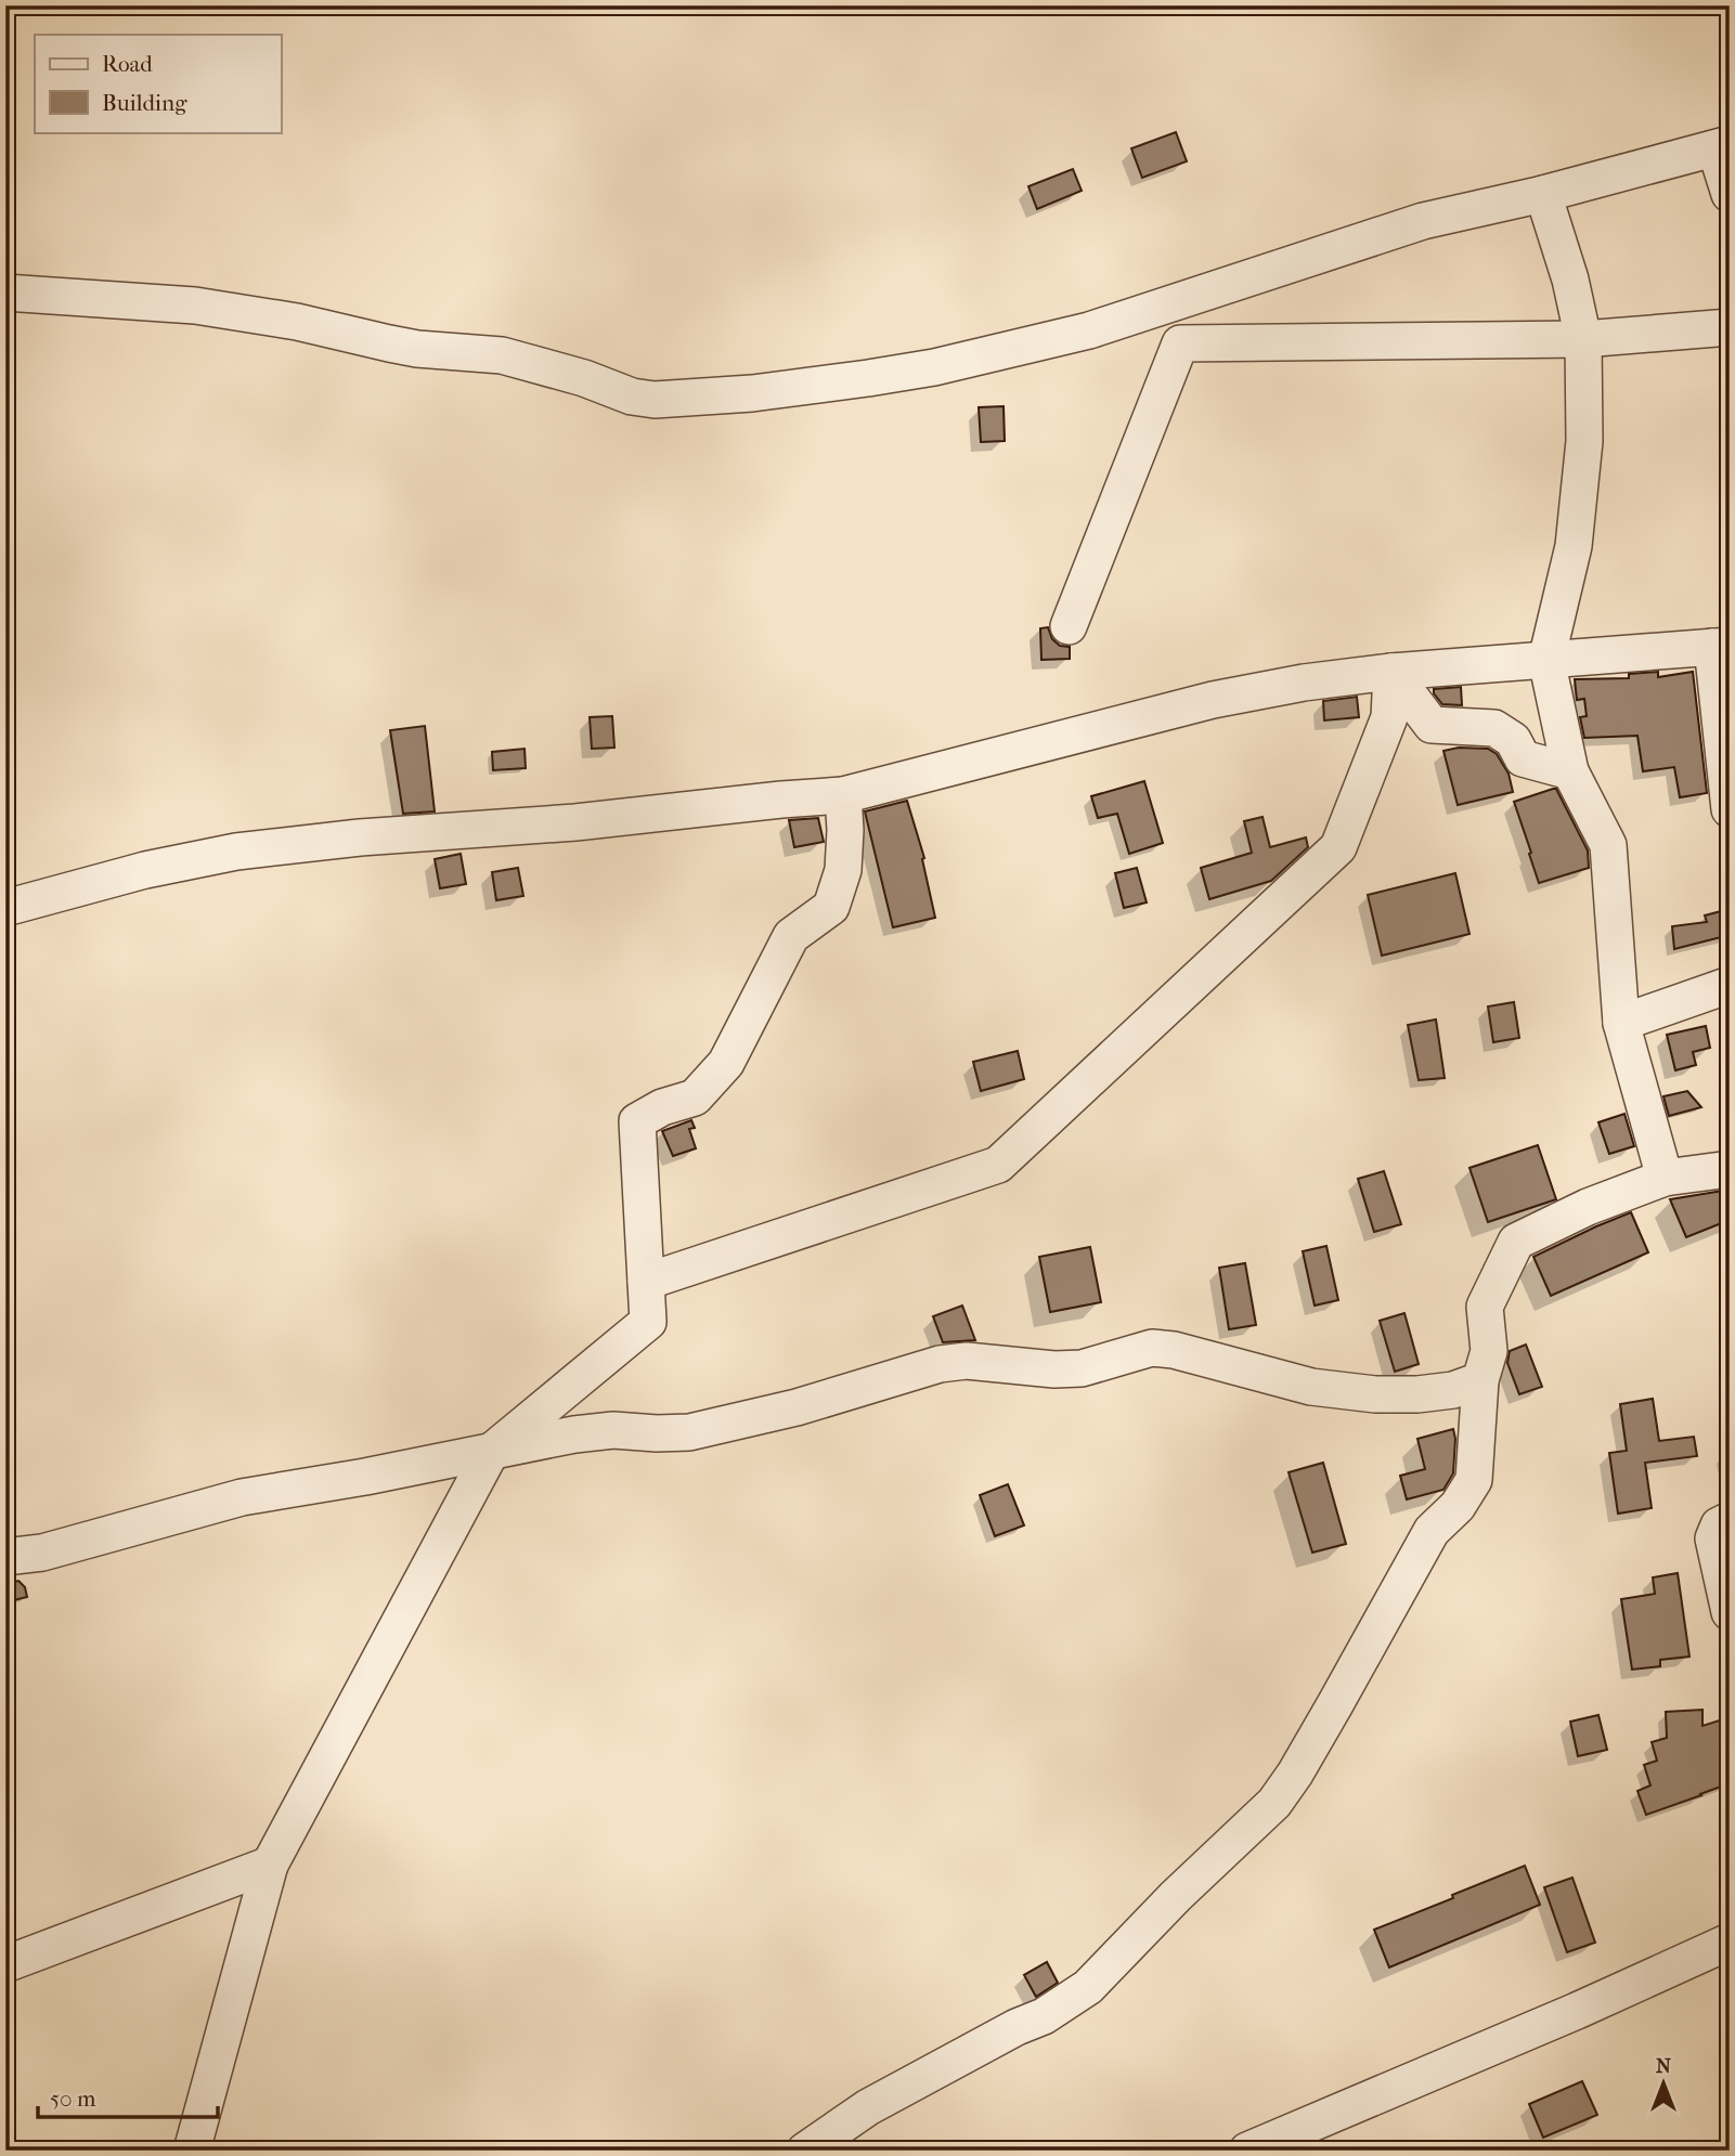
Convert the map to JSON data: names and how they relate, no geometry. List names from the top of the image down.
{
  "legend": ["Road", "Building"],
  "scale_bar": "50 m",
  "north": "top"
}
